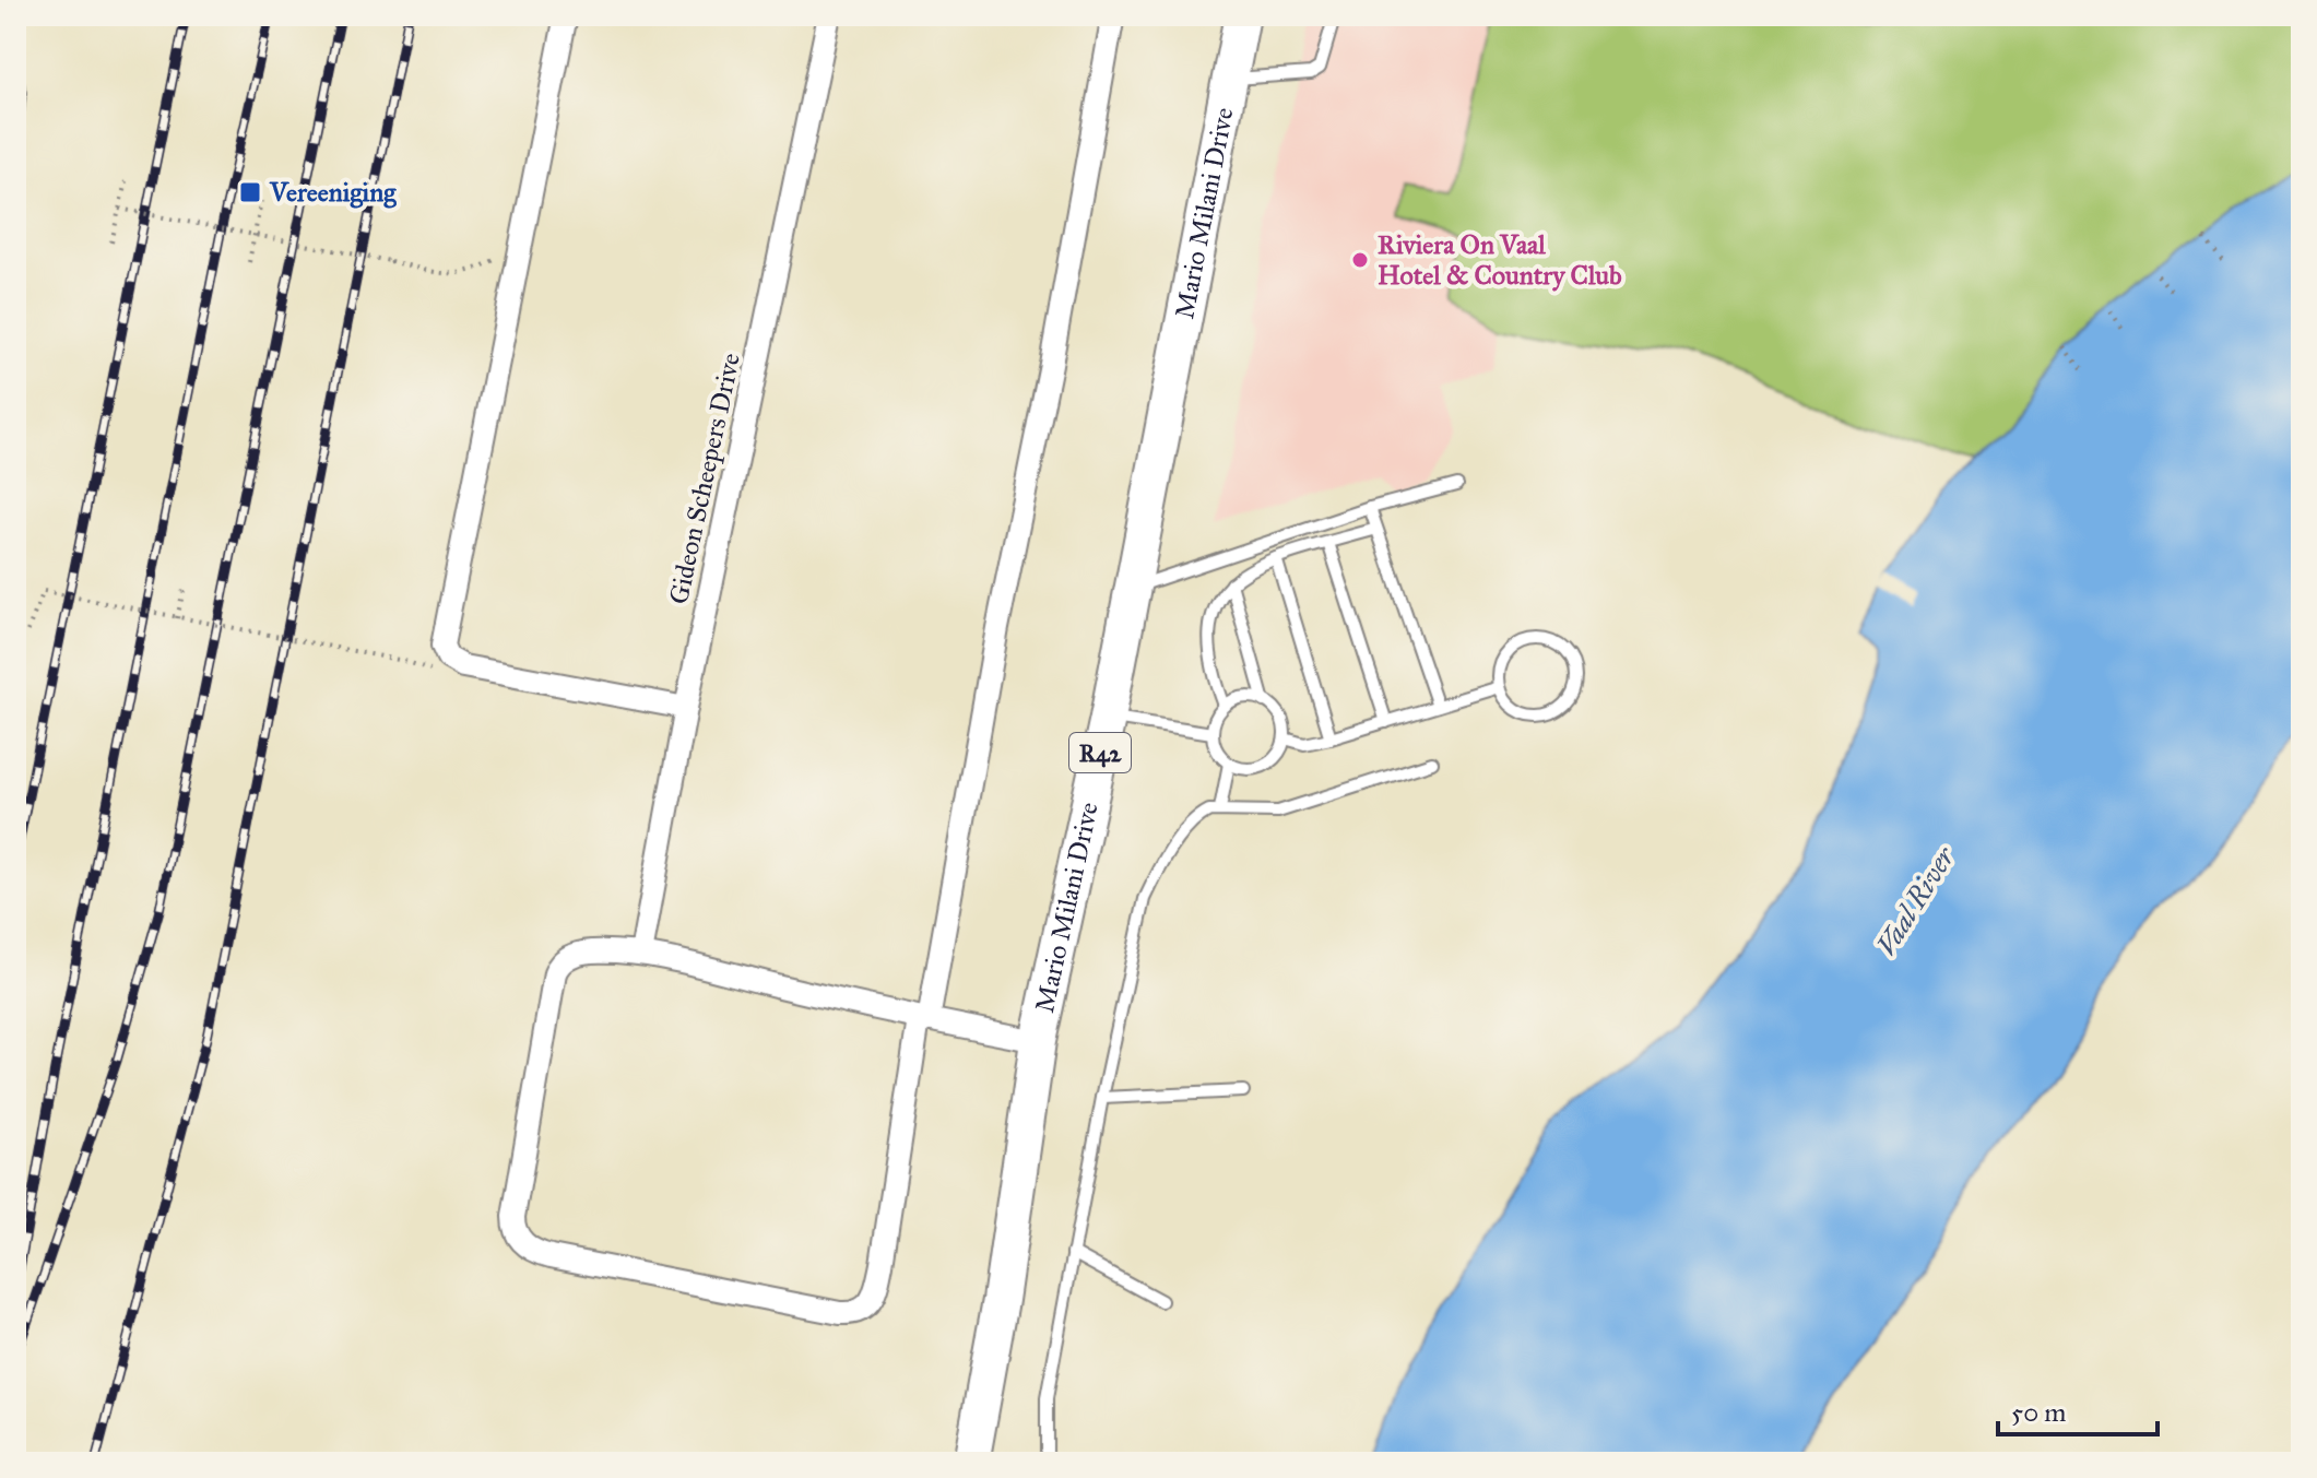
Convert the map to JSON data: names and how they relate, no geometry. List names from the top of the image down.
{
  "streets": {
    "main road": ["Mario Milani Drive", "R42"],
    "street": ["Gideon Scheepers Drive"]
  },
  "water": ["Vaal River"],
  "places": {
    "transit": ["Vereeniging"],
    "other": ["Riviera On Vaal Hotel & Country Club"]
  },
  "scale_bar": "50 m"
}
